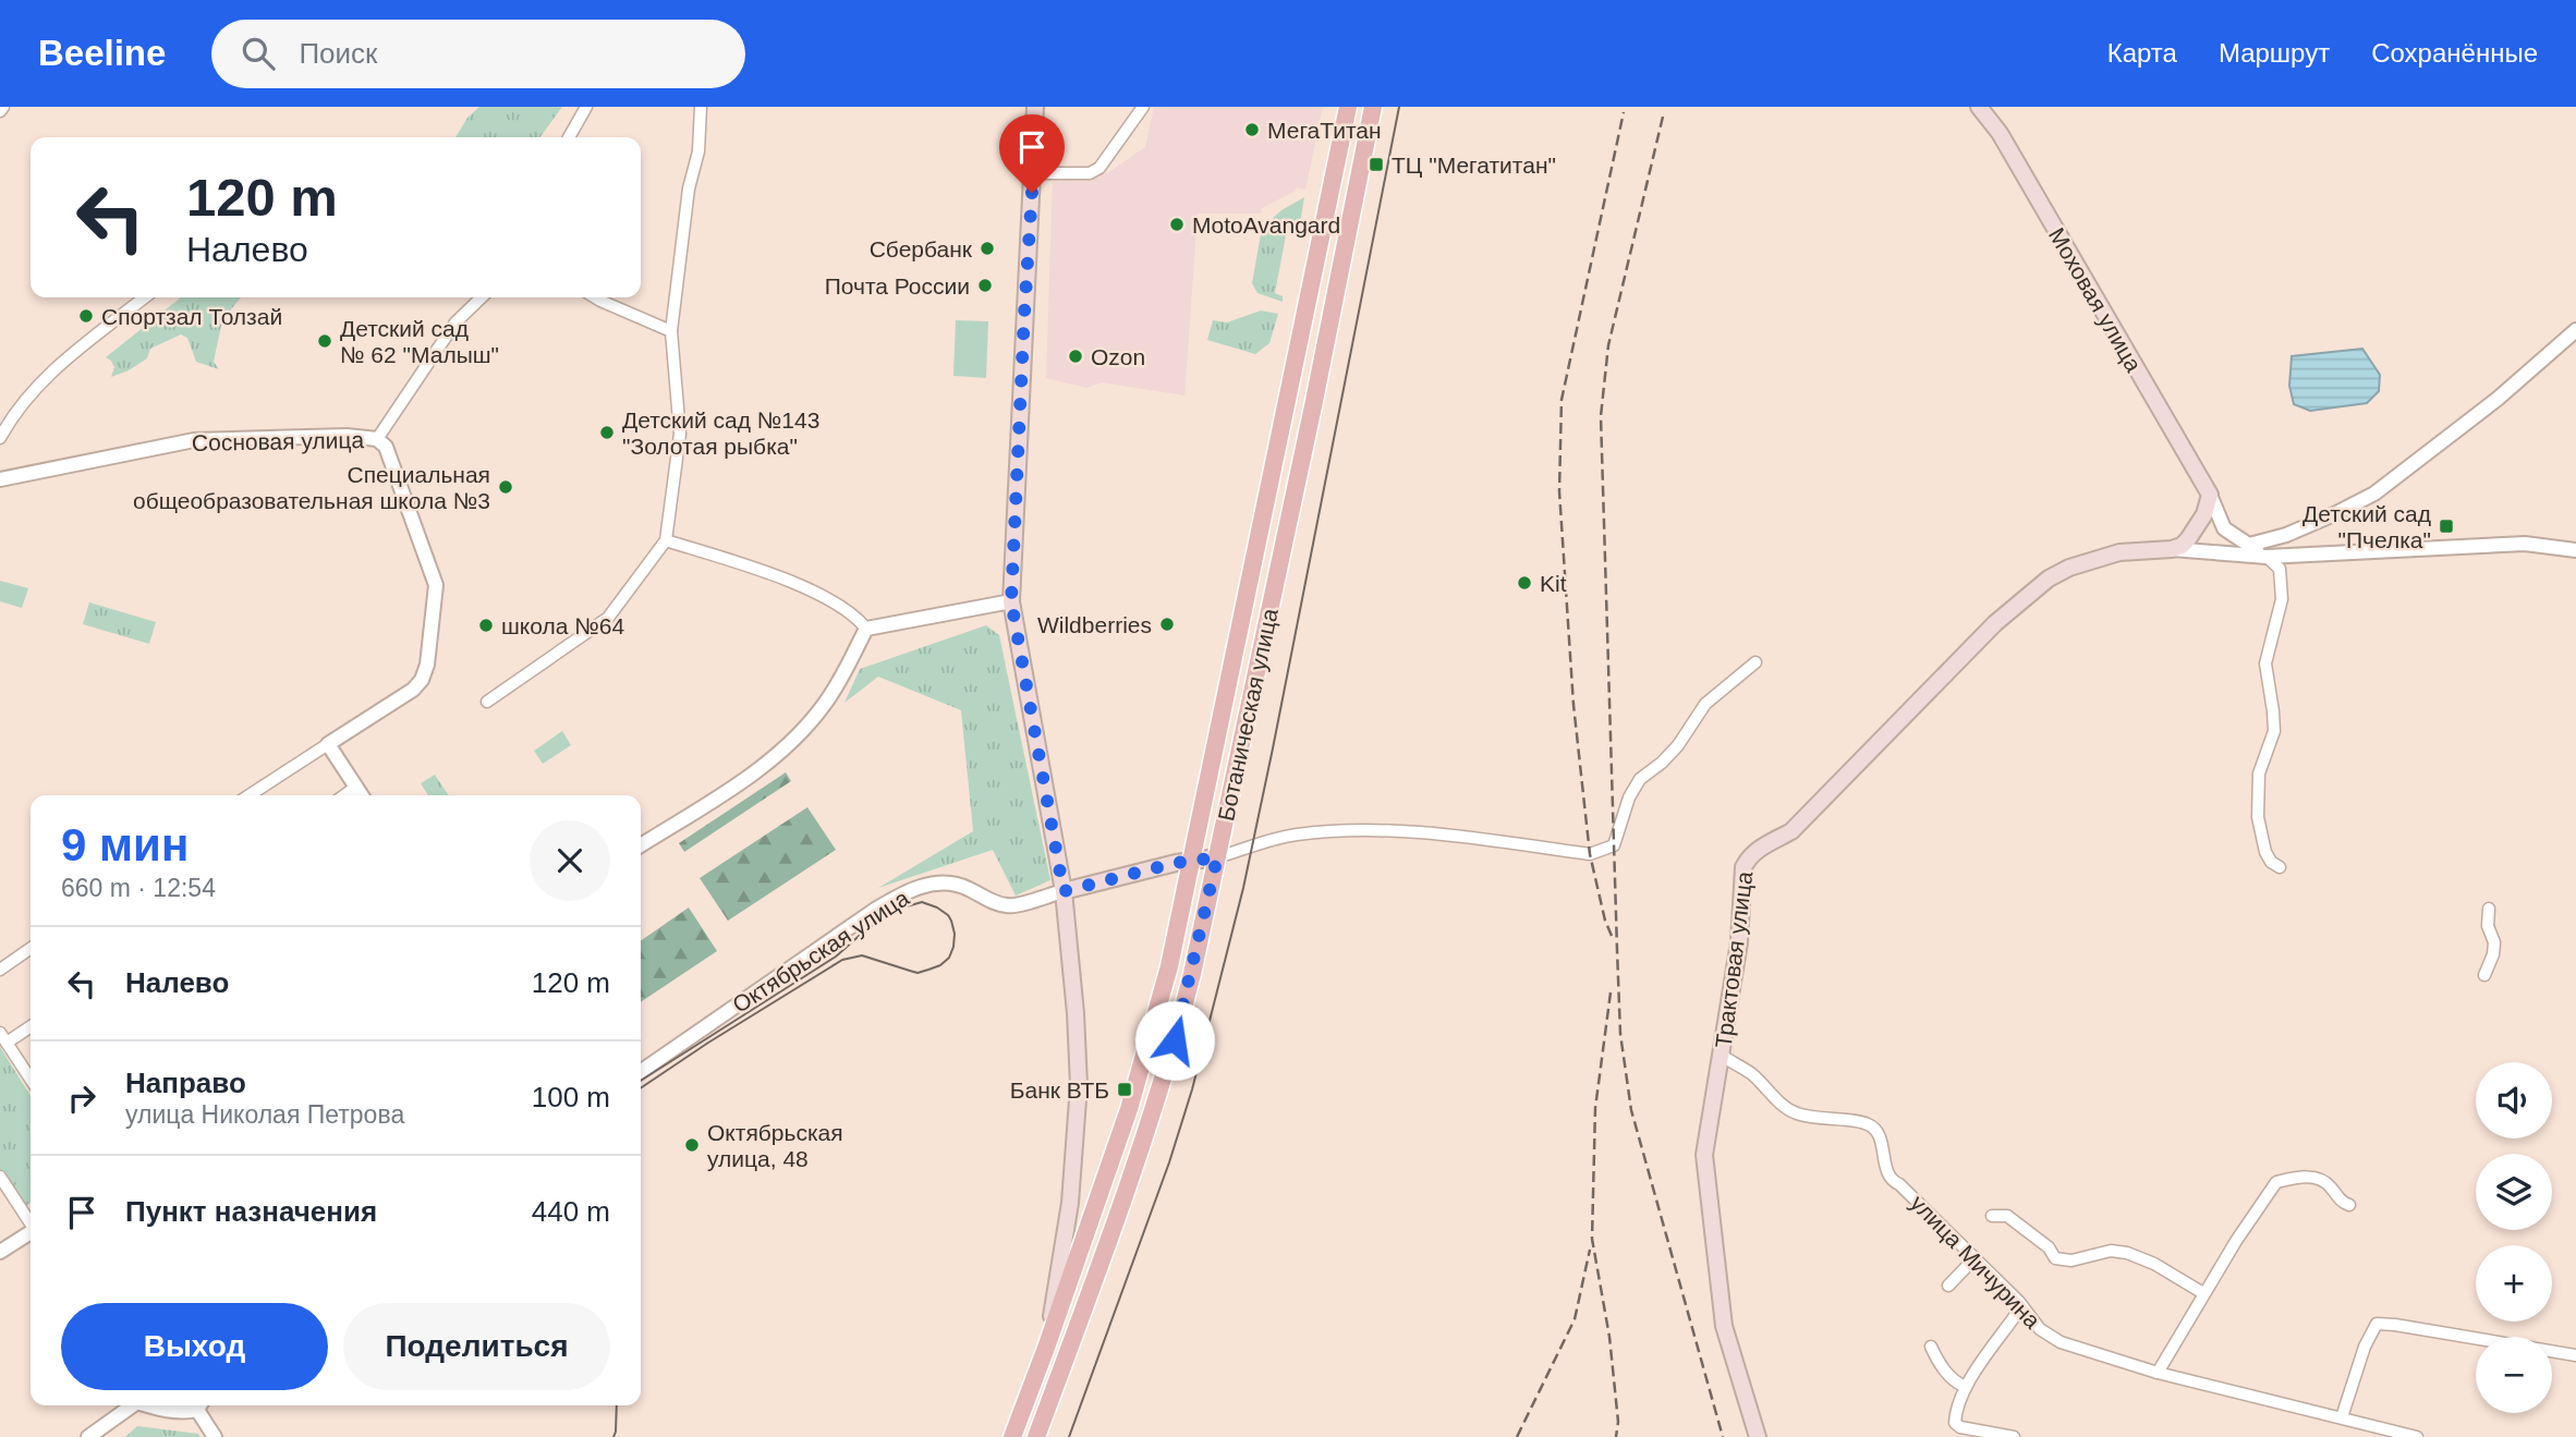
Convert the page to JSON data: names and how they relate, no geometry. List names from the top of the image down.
{
  "streets": {
    "main road": ["Моховая улица", "Ботаническая улица", "Трактовая улица"],
    "street": ["Сосновая улица", "Октябрьская улица", "улица Мичурина"]
  },
  "crossings": [
    ["Трактовая улица", "улица Мичурина"]
  ],
  "places": {
    "other": [
      "МегаТитан",
      "MotoAvangard",
      "Сбербанк",
      "Почта России",
      "Спортзал Толзай",
      "Детский сад № 62 \"Малыш\"",
      "Ozon",
      "Детский сад №143 \"Золотая рыбка\"",
      "Специальная общеобразовательная школа №3",
      "Kit",
      "Wildberries",
      "школа №64",
      "Октябрьская улица, 48"
    ],
    "transit": ["ТЦ \"Мегатитан\"", "Детский сад \"Пчелка\"", "Банк ВТБ"]
  },
  "page": {
    "header": "Beeline",
    "search": "Поиск",
    "nav": ["Карта", "Маршрут", "Сохранённые"],
    "turn": ["120 m", "Налево"],
    "heading": ["9 мин", "660 m · 12:54"],
    "list": [
      {
        "name": "Налево",
        "value": "120 m"
      },
      {
        "name": "Направо",
        "note": "улица Николая Петрова",
        "value": "100 m"
      },
      {
        "name": "Пункт назначения",
        "value": "440 m"
      }
    ],
    "map_buttons": ["+", "−"],
    "buttons": ["Выход", "Поделиться"]
  }
}
